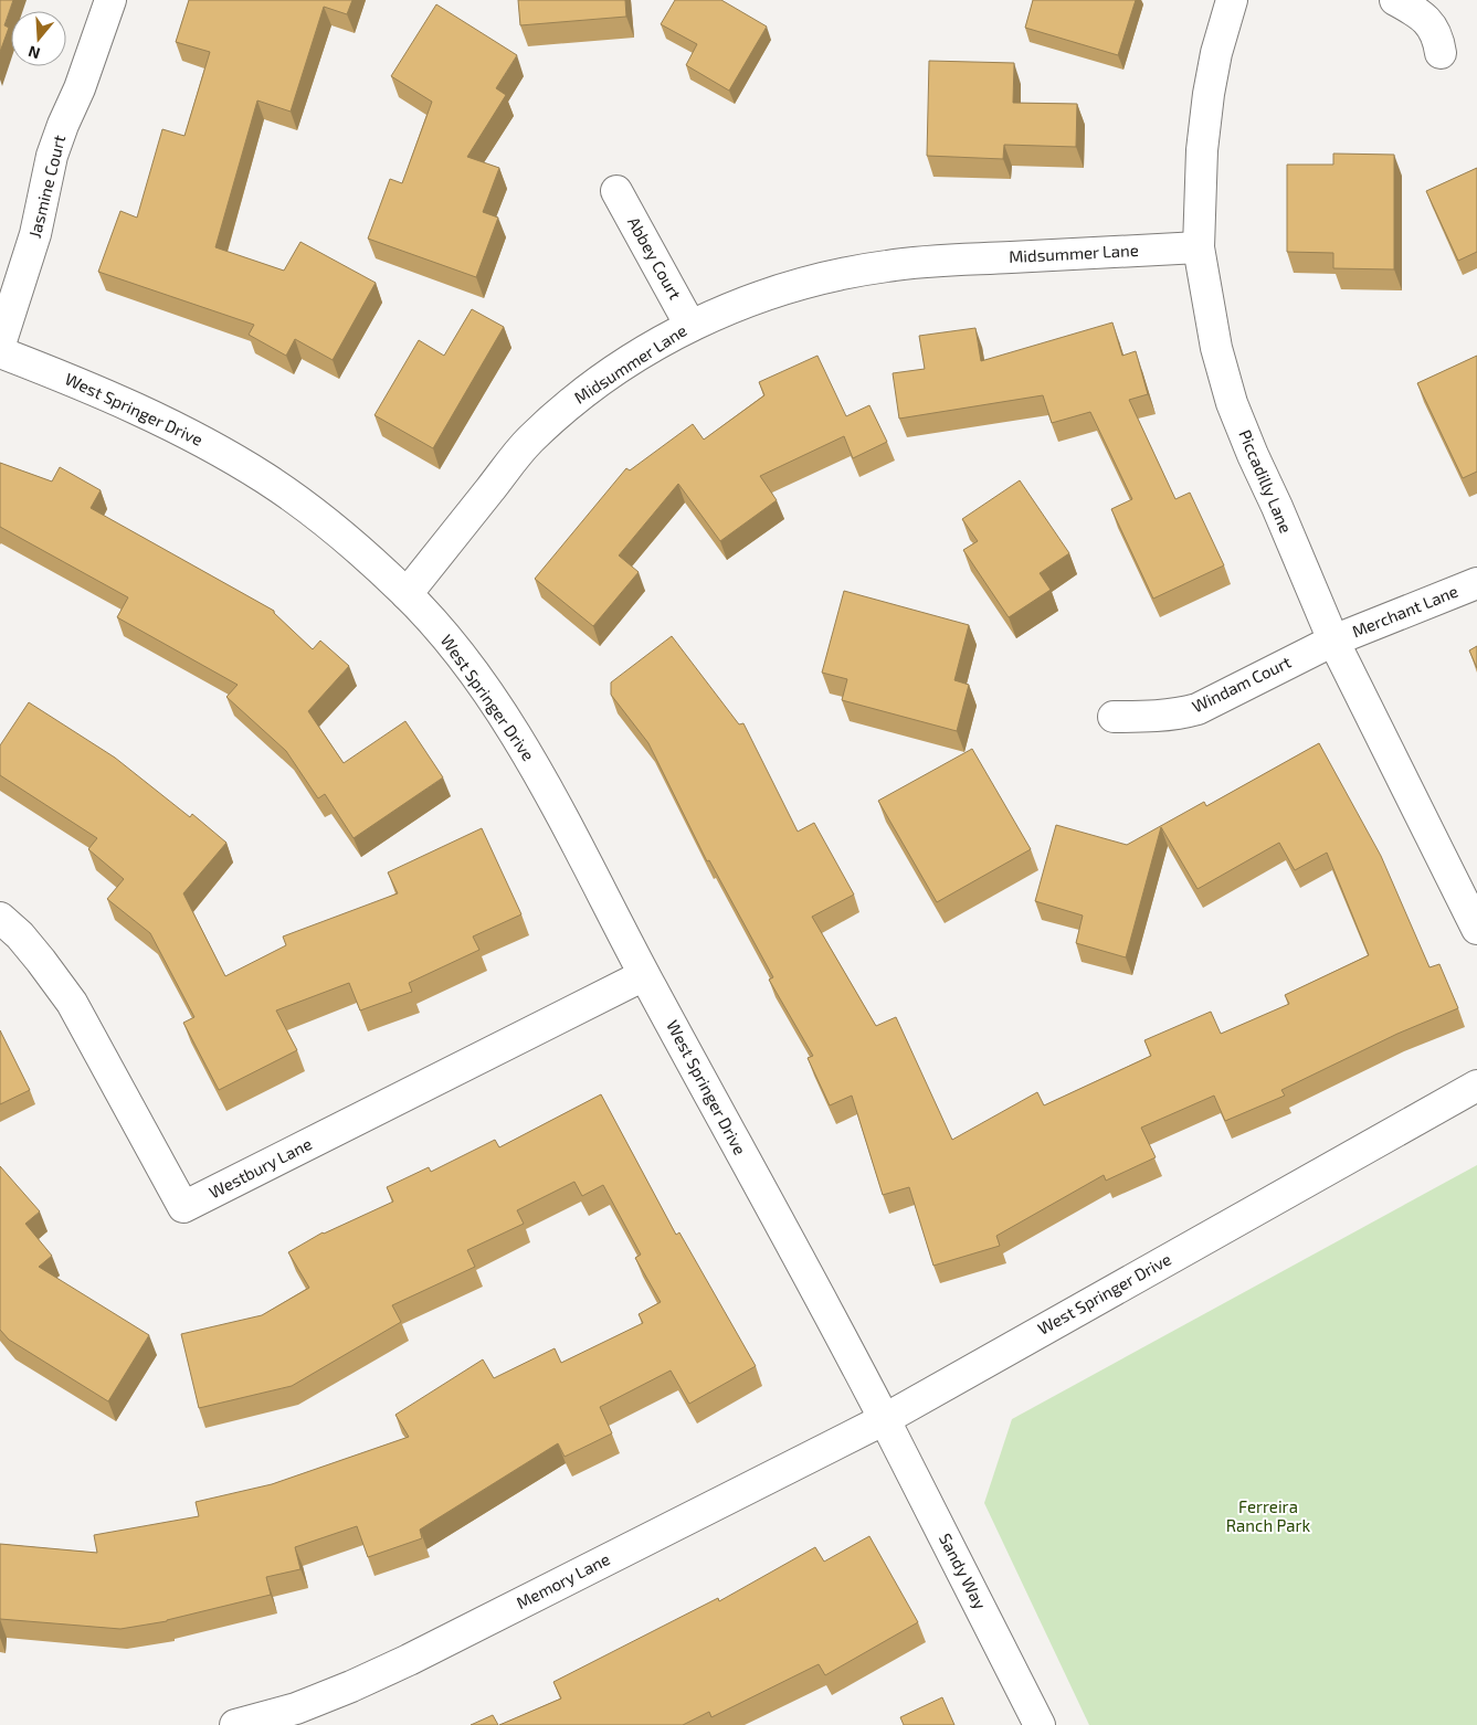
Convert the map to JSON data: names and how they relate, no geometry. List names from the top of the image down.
{
  "streets": {
    "street": [
      "Jasmine Court",
      "Midsummer Lane",
      "Abbey Court",
      "West Springer Drive",
      "Piccadilly Lane",
      "Merchant Lane",
      "Windam Court",
      "Westbury Lane",
      "Sandy Way",
      "Memory Lane"
    ]
  },
  "crossings": [
    ["Midsummer Lane", "Abbey Court"],
    ["Midsummer Lane", "West Springer Drive"],
    ["Midsummer Lane", "Piccadilly Lane"],
    ["West Springer Drive", "Westbury Lane"],
    ["West Springer Drive", "Sandy Way"],
    ["West Springer Drive", "Memory Lane"],
    ["Piccadilly Lane", "Merchant Lane"],
    ["Piccadilly Lane", "Windam Court"],
    ["Merchant Lane", "Windam Court"],
    ["Sandy Way", "Memory Lane"]
  ],
  "parks": ["Ferreira Ranch Park"],
  "north": "bottom"
}
